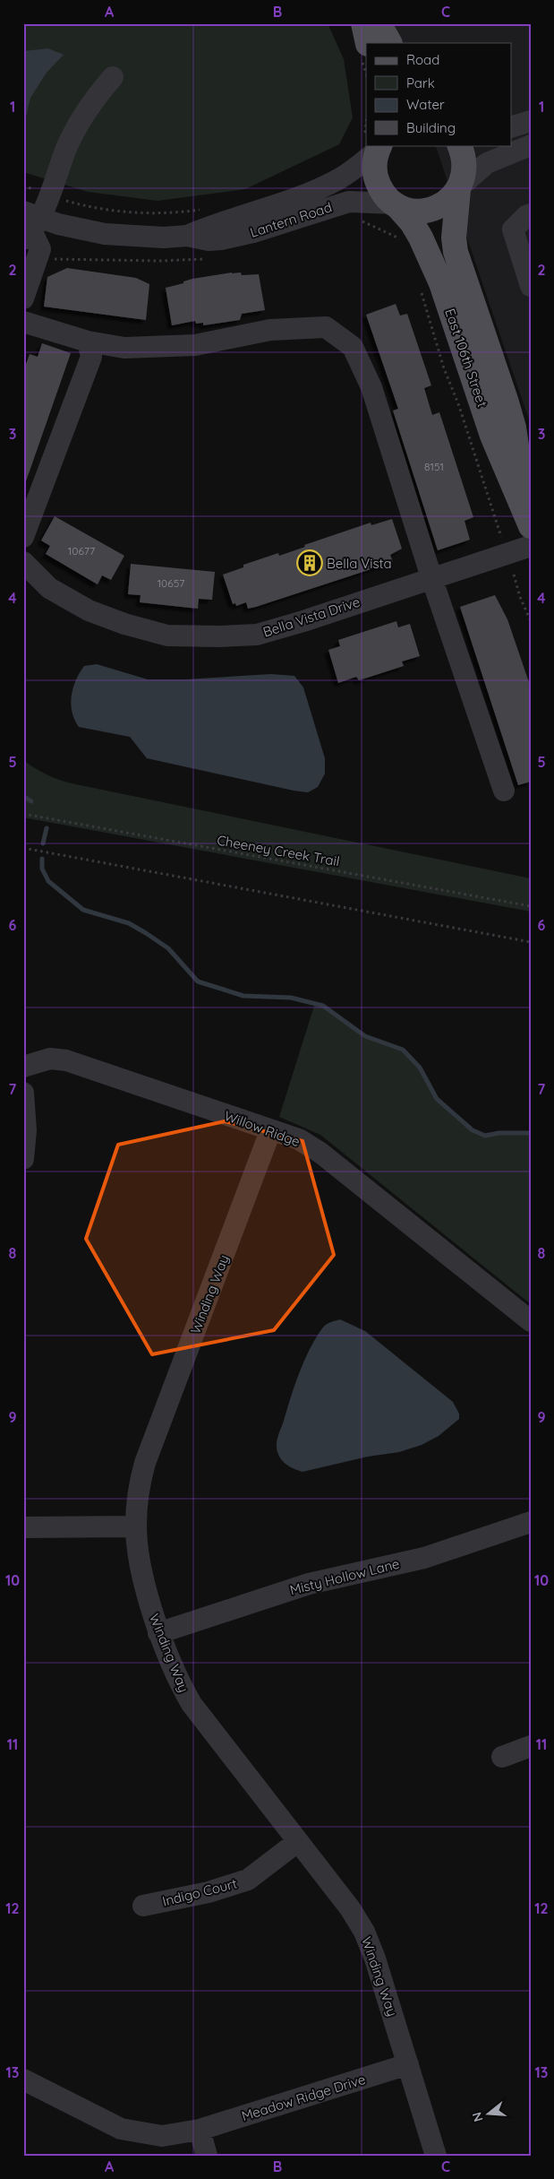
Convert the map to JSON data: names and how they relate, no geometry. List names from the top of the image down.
{
  "streets": {
    "main road": ["East 106th Street"],
    "street": [
      "Lantern Road",
      "Bella Vista Drive",
      "Willow Ridge",
      "Winding Way",
      "Misty Hollow Lane",
      "Indigo Court",
      "Meadow Ridge Drive"
    ],
    "path": ["Cheeney Creek Trail"]
  },
  "crossings": [
    ["Lantern Road", "East 106th Street"],
    ["Willow Ridge", "Winding Way"],
    ["Winding Way", "Misty Hollow Lane"],
    ["Winding Way", "Indigo Court"],
    ["Winding Way", "Meadow Ridge Drive"]
  ],
  "places": {
    "building": ["Bella Vista"]
  },
  "house_numbers": ["8151", "10677", "10657"],
  "legend": [
    "Road",
    "Park",
    "Water",
    "Building"
  ],
  "north": "left",
  "grid": {
    "columns": ["A", "B", "C"],
    "rows": [
      "1",
      "2",
      "3",
      "4",
      "5",
      "6",
      "7",
      "8",
      "9",
      "10",
      "11",
      "12",
      "13"
    ]
  }
}
